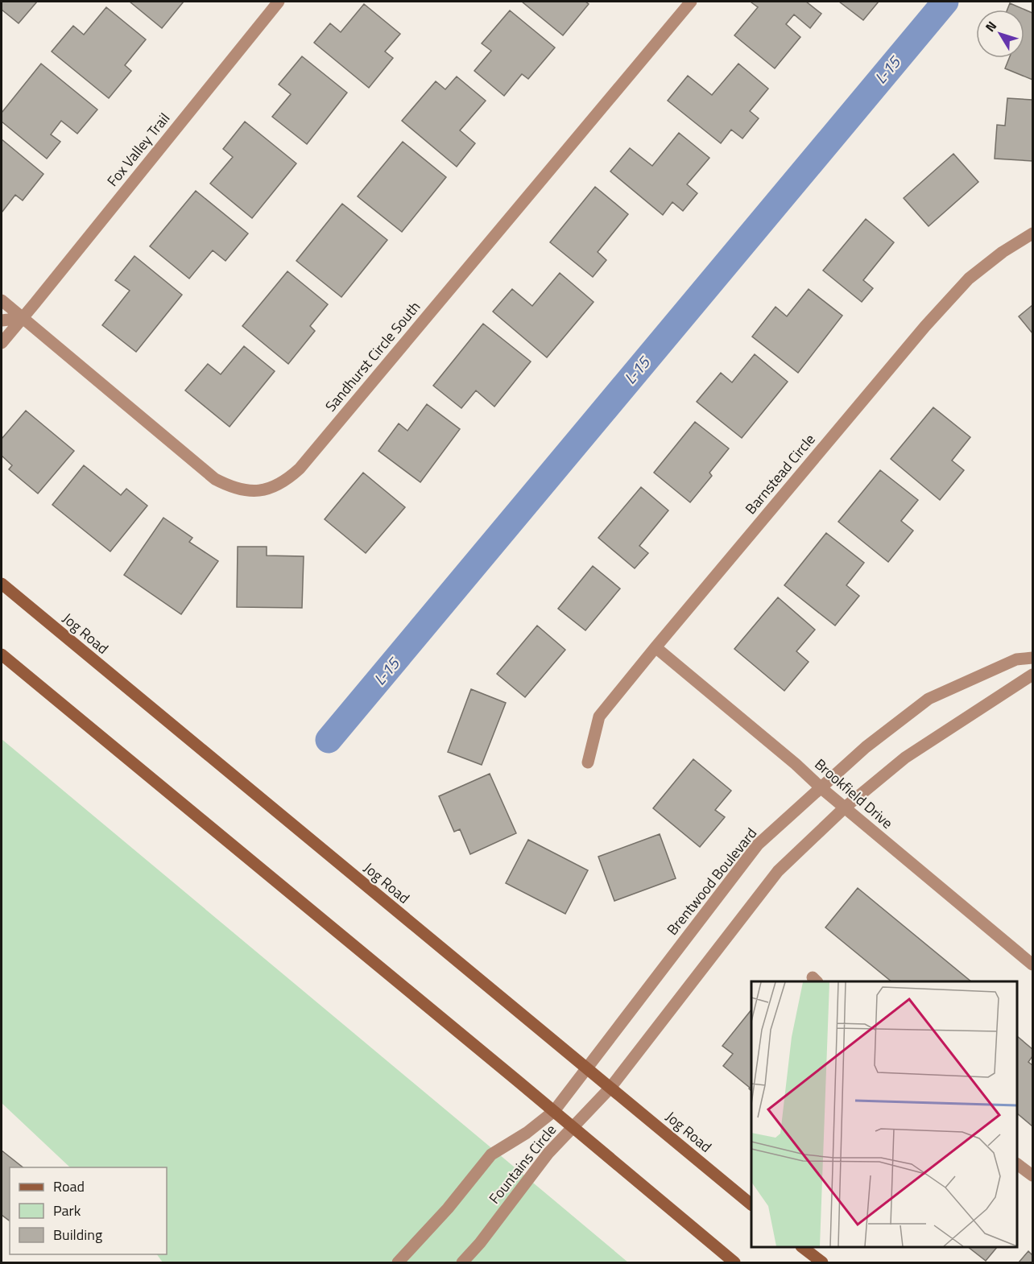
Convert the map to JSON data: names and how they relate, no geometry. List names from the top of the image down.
{
  "streets": {
    "main road": ["Jog Road"],
    "street": [
      "Fox Valley Trail",
      "Sandhurst Circle South",
      "Barnstead Circle",
      "Brookfield Drive",
      "Brentwood Boulevard",
      "Fountains Circle"
    ]
  },
  "crossings": [
    ["Fox Valley Trail", "Sandhurst Circle South"],
    ["Barnstead Circle", "Brookfield Drive"],
    ["Jog Road", "Brentwood Boulevard"],
    ["Jog Road", "Fountains Circle"],
    ["Brookfield Drive", "Brentwood Boulevard"],
    ["Brentwood Boulevard", "Fountains Circle"]
  ],
  "water": ["L-15"],
  "legend": ["Road", "Park", "Building"],
  "north": "top left"
}
